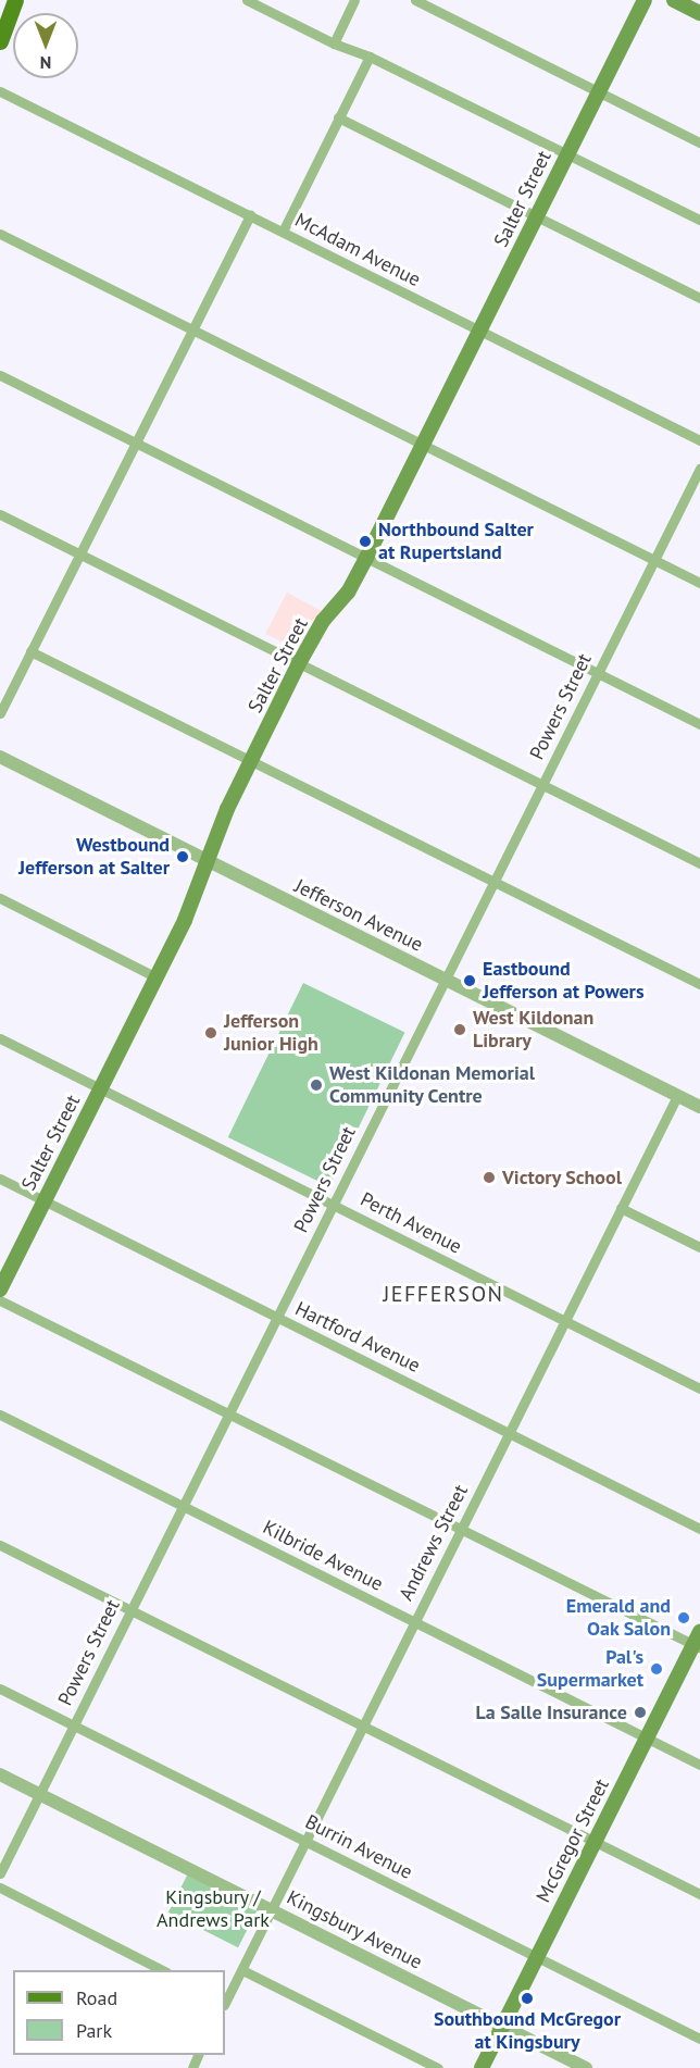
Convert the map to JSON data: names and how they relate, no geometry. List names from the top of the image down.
{
  "streets": {
    "main road": ["Salter Street", "McGregor Street"],
    "street": [
      "McAdam Avenue",
      "Powers Street",
      "Jefferson Avenue",
      "Perth Avenue",
      "Hartford Avenue",
      "Andrews Street",
      "Kilbride Avenue",
      "Burrin Avenue",
      "Kingsbury Avenue"
    ]
  },
  "crossings": [
    ["Salter Street", "McAdam Avenue"],
    ["Salter Street", "Jefferson Avenue"],
    ["Salter Street", "Perth Avenue"],
    ["Salter Street", "Hartford Avenue"],
    ["Powers Street", "Jefferson Avenue"],
    ["Powers Street", "Perth Avenue"],
    ["Powers Street", "Hartford Avenue"],
    ["Powers Street", "Kilbride Avenue"],
    ["Powers Street", "Burrin Avenue"],
    ["Powers Street", "Kingsbury Avenue"],
    ["Jefferson Avenue", "Andrews Street"],
    ["Perth Avenue", "Andrews Street"],
    ["Hartford Avenue", "Andrews Street"],
    ["Andrews Street", "Kilbride Avenue"],
    ["Andrews Street", "Burrin Avenue"],
    ["Andrews Street", "Kingsbury Avenue"],
    ["Kilbride Avenue", "McGregor Street"],
    ["McGregor Street", "Burrin Avenue"],
    ["McGregor Street", "Kingsbury Avenue"]
  ],
  "districts": ["JEFFERSON"],
  "parks": ["Kingsbury / Andrews Park"],
  "places": [
    "Northbound Salter at Rupertsland",
    "Westbound Jefferson at Salter",
    "Eastbound Jefferson at Powers",
    "West Kildonan Library",
    "Jefferson Junior High",
    "West Kildonan Memorial Community Centre",
    "Victory School",
    "Emerald and Oak Salon",
    "Pal's Supermarket",
    "La Salle Insurance",
    "Southbound McGregor at Kingsbury"
  ],
  "legend": ["Road", "Park"],
  "north": "bottom"
}
